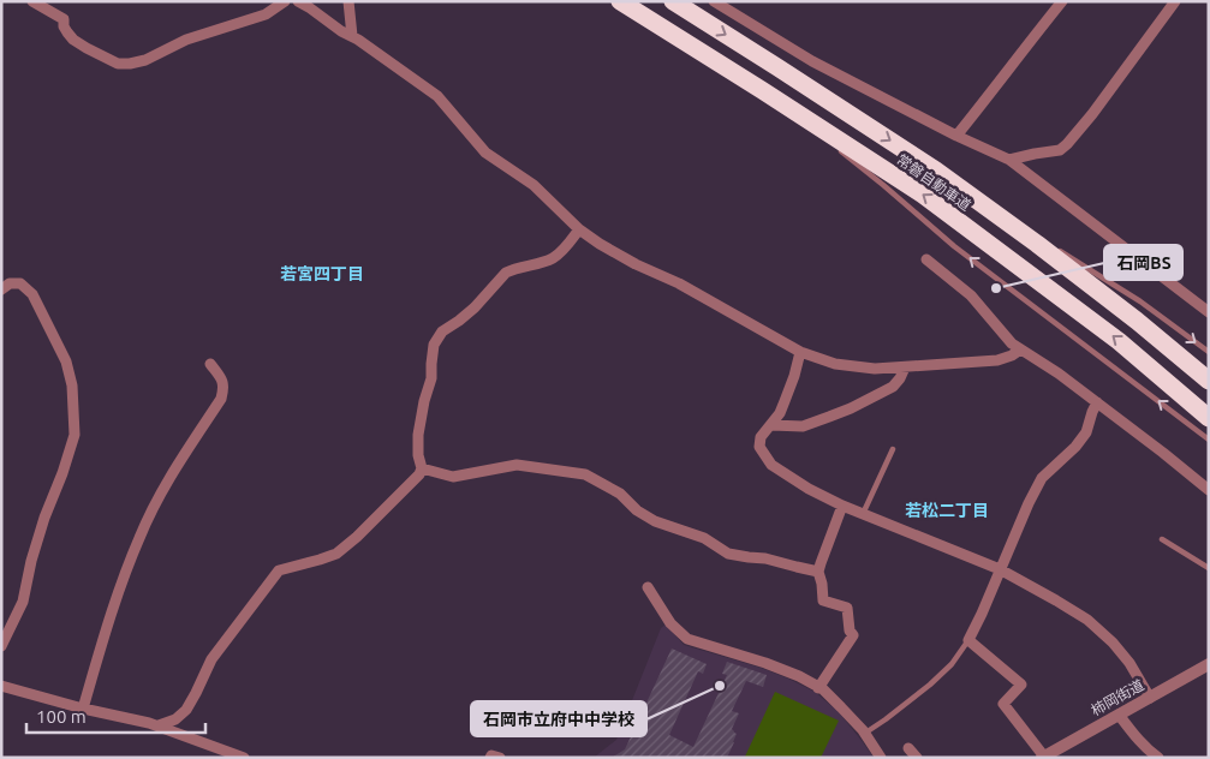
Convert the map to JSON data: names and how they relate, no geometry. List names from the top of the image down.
{
  "streets": {
    "highway": ["常磐自動車道"],
    "street": ["柿岡街道"]
  },
  "districts": ["若宮四丁目", "若松二丁目"],
  "places": ["石岡BS", "石岡市立府中中学校"],
  "scale_bar": "100 m"
}
